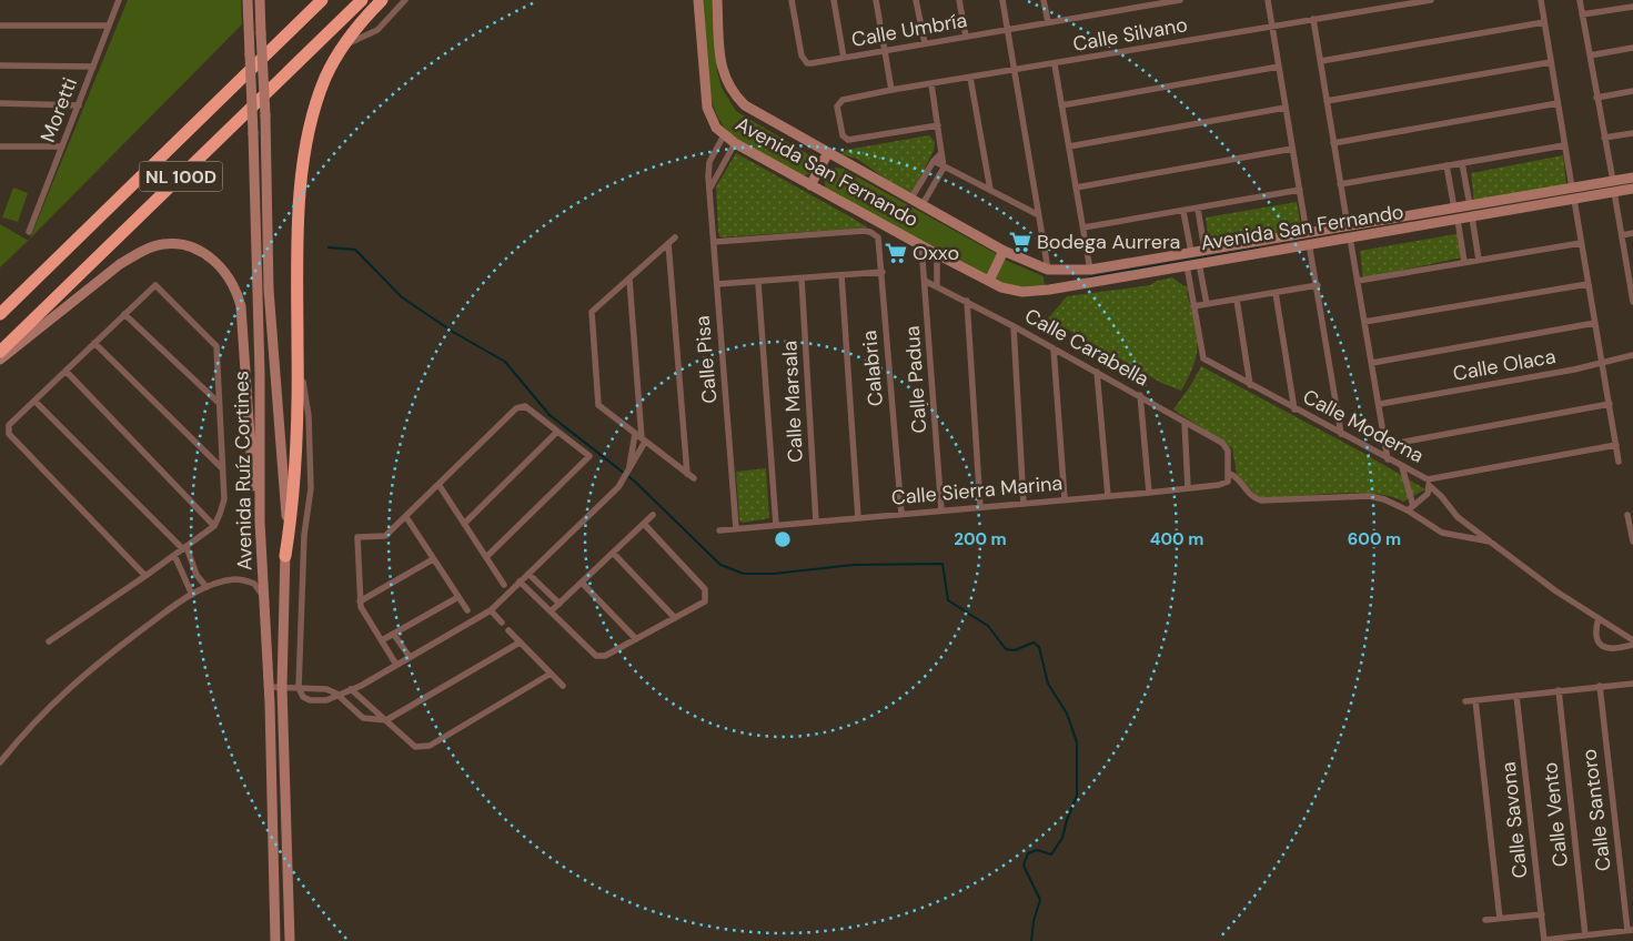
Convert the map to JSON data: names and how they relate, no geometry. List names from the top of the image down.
{
  "streets": {
    "highway": ["NL 100D"],
    "main road": ["Avenida San Fernando", "Avenida Ruíz Cortines"],
    "street": [
      "Calle Umbría",
      "Calle Silvano",
      "Moretti",
      "Calle Carabella",
      "Calle Pisa",
      "Calle Olaca",
      "Calabria",
      "Calle Padua",
      "Calle Marsala",
      "Calle Moderna",
      "Calle Sierra Marina",
      "Calle Santoro",
      "Calle Vento",
      "Calle Savona"
    ]
  },
  "crossings": [
    ["Avenida San Fernando", "Calle Pisa"],
    ["Avenida San Fernando", "Calle Padua"],
    ["Calle Carabella", "Calle Padua"],
    ["Calle Carabella", "Calle Sierra Marina"],
    ["Calle Pisa", "Calabria"],
    ["Calle Pisa", "Calle Sierra Marina"],
    ["Calabria", "Calle Sierra Marina"],
    ["Calle Padua", "Calle Sierra Marina"],
    ["Calle Marsala", "Calle Sierra Marina"]
  ],
  "places": {
    "supermarket": ["Bodega Aurrera", "Oxxo"]
  },
  "rings": ["200 m", "400 m", "600 m"]
}
